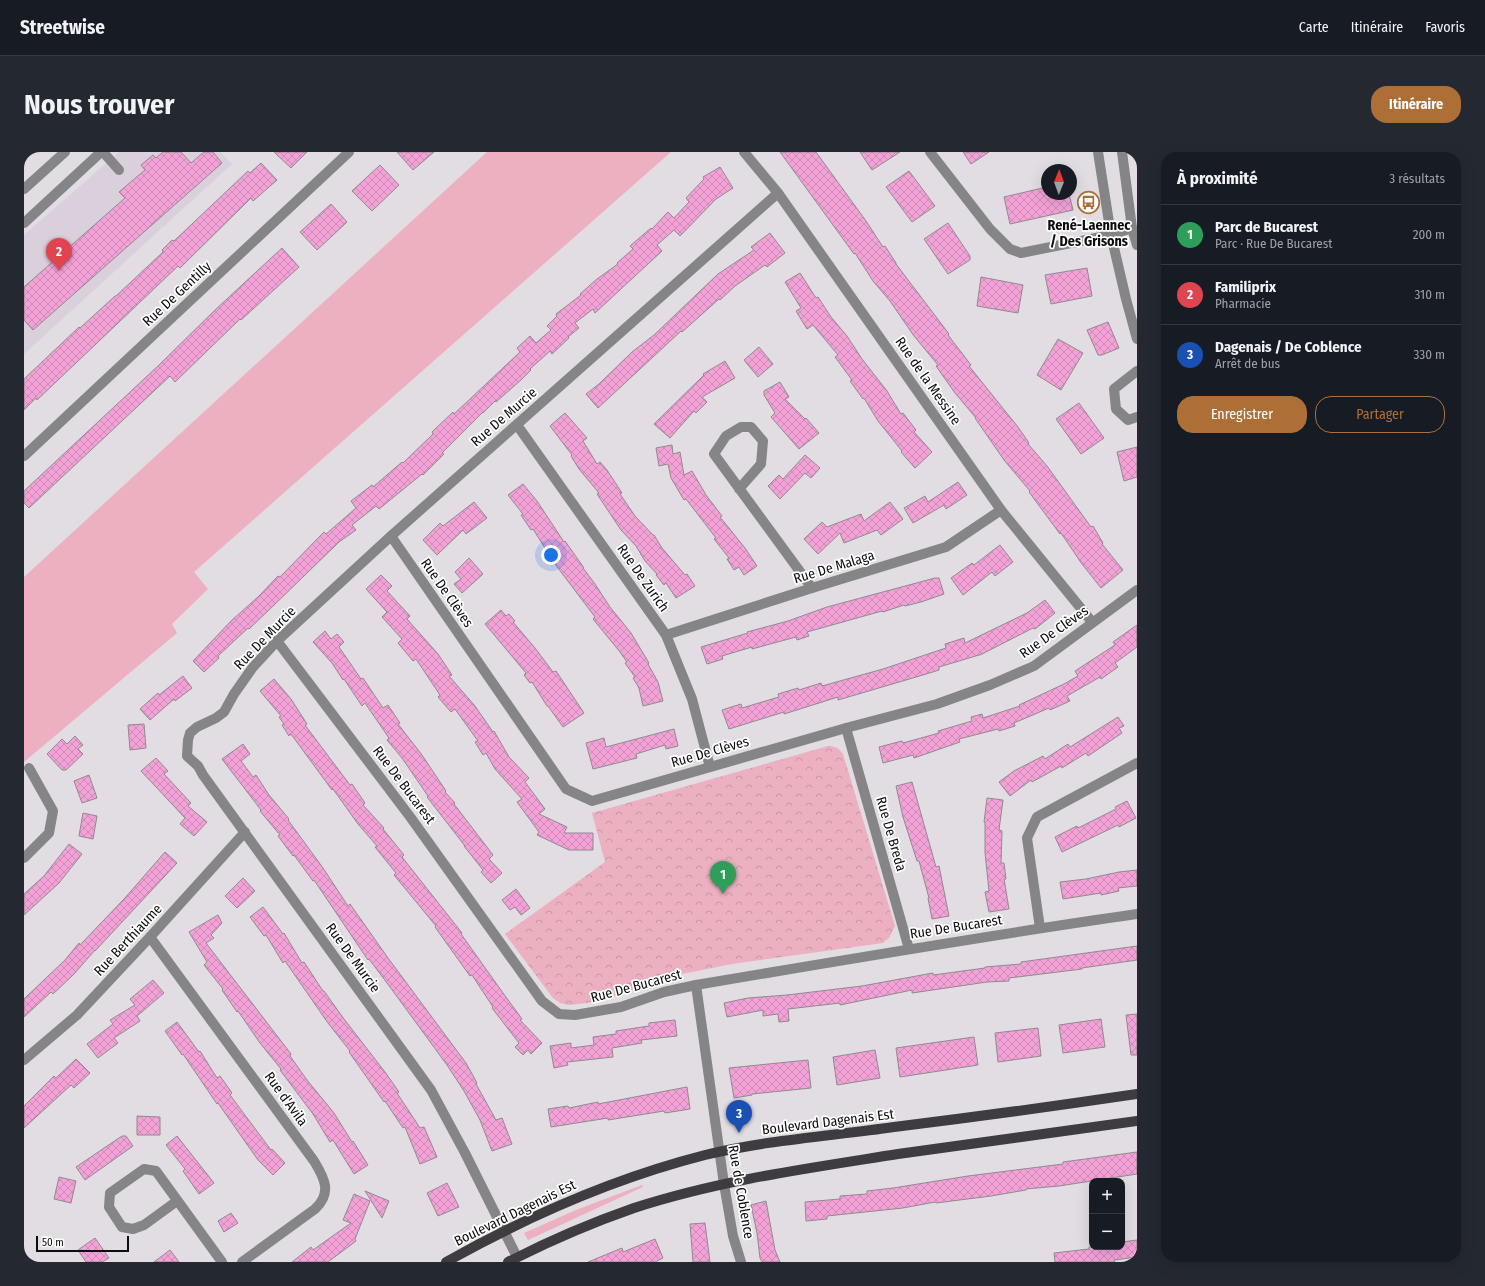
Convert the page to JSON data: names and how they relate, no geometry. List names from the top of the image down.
{
  "streets": {
    "main road": ["Boulevard Dagenais Est"],
    "street": [
      "Rue De Gentilly",
      "Rue de la Messine",
      "Rue De Murcie",
      "Rue De Malaga",
      "Rue De Zurich",
      "Rue De Clèves",
      "Rue De Bucarest",
      "Rue De Breda",
      "Rue Berthiaume",
      "Rue d'Avila",
      "Rue de Coblence"
    ]
  },
  "crossings": [
    ["Rue de la Messine", "Rue De Murcie"],
    ["Rue de la Messine", "Rue De Malaga"],
    ["Rue de la Messine", "Rue De Clèves"],
    ["Rue De Murcie", "Rue De Zurich"],
    ["Rue De Murcie", "Rue De Clèves"],
    ["Rue De Murcie", "Rue De Bucarest"],
    ["Rue De Murcie", "Rue Berthiaume"],
    ["Rue De Murcie", "Boulevard Dagenais Est"],
    ["Rue De Malaga", "Rue De Zurich"],
    ["Rue De Zurich", "Rue De Clèves"],
    ["Rue De Clèves", "Rue De Breda"],
    ["Rue De Bucarest", "Rue De Breda"],
    ["Rue De Bucarest", "Rue de Coblence"],
    ["Rue Berthiaume", "Rue d'Avila"],
    ["Boulevard Dagenais Est", "Rue de Coblence"]
  ],
  "places": {
    "bus stop": ["René-Laennec / Des Grisons"]
  },
  "scale_bar": "50 m",
  "north": "top",
  "page": {
    "header": "Streetwise",
    "nav": ["Carte", "Itinéraire", "Favoris"],
    "buttons": [
      "Itinéraire",
      ["Enregistrer", "Partager"]
    ],
    "title": "Nous trouver",
    "heading": ["À proximité", "3 résultats"],
    "list": [
      {
        "mark": "1",
        "name": "Parc de Bucarest",
        "note": "Parc · Rue De Bucarest",
        "value": "200 m"
      },
      {
        "mark": "2",
        "name": "Familiprix",
        "note": "Pharmacie",
        "value": "310 m"
      },
      {
        "mark": "3",
        "name": "Dagenais / De Coblence",
        "note": "Arrêt de bus",
        "value": "330 m"
      }
    ],
    "pins": ["2", "1", "3"],
    "map_buttons": ["+", "−"],
    "scale": "50 m"
  }
}
